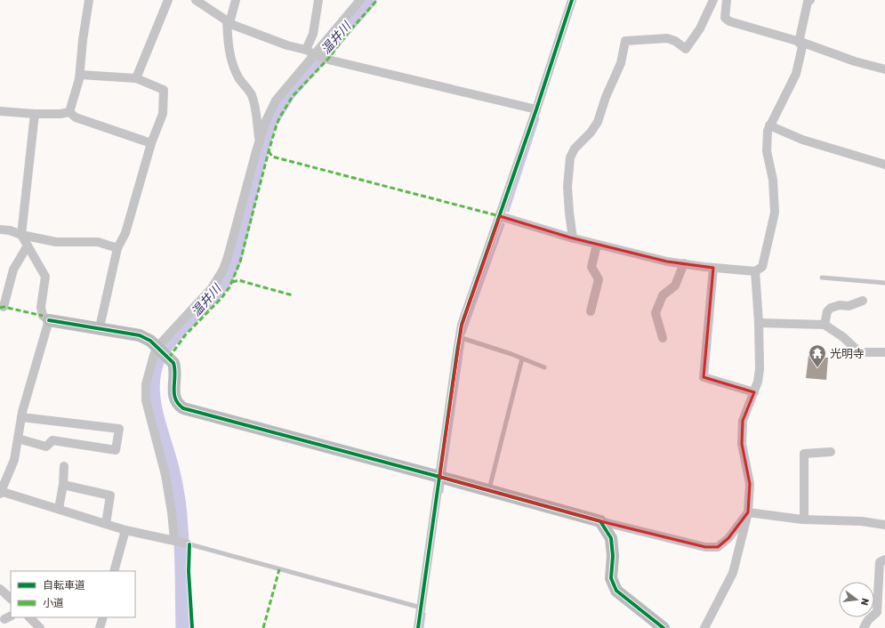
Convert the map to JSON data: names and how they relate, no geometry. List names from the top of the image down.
{
  "water": ["温井川"],
  "places": {
    "temple": ["光明寺"]
  },
  "legend": ["自転車道", "小道"],
  "north": "right"
}
